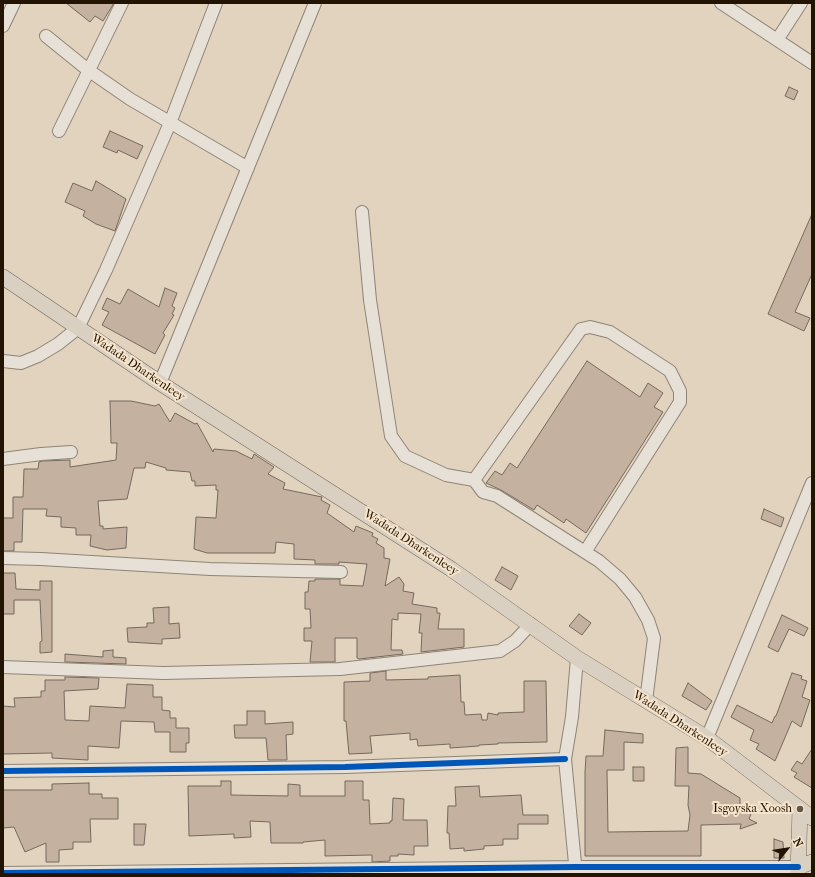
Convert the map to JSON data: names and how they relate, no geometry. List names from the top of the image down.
{
  "streets": {
    "main road": ["Wadada Dharkenleey"]
  },
  "places": ["Isgoyska Xoosh"],
  "north": "top right"
}
